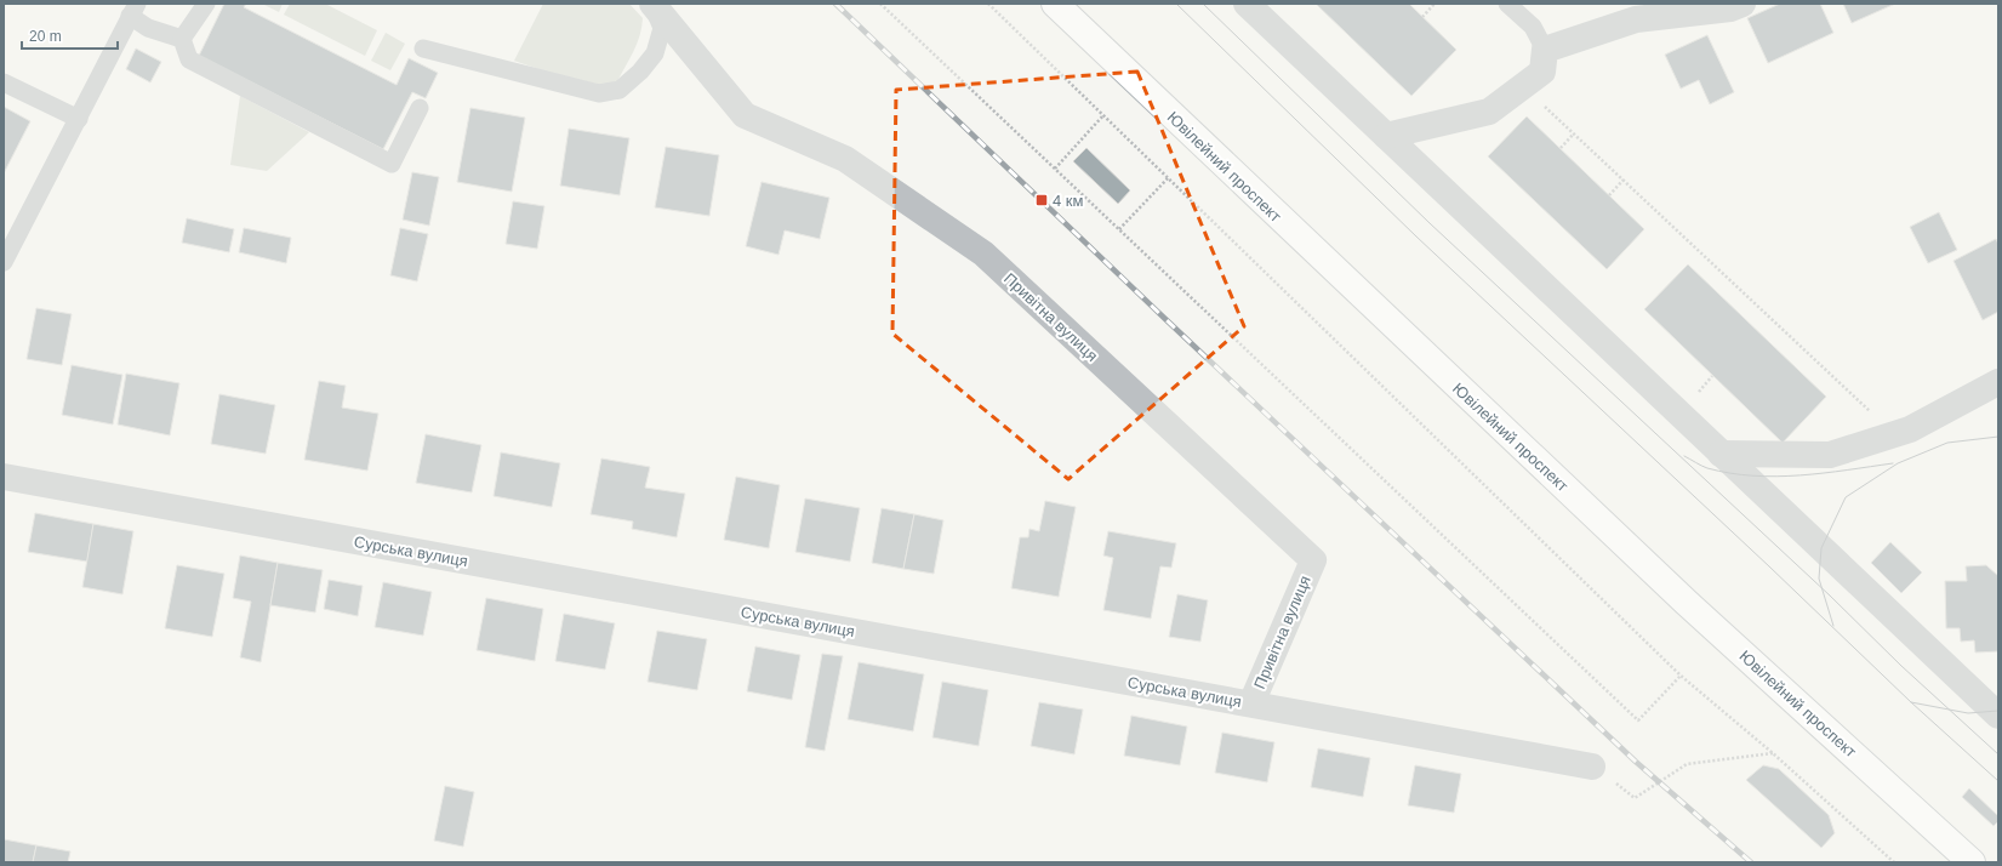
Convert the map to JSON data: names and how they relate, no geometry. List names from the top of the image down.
{
  "streets": {
    "main road": ["Ювілейний проспект"],
    "street": ["Привітна вулиця", "Сурська вулиця"]
  },
  "crossings": [
    ["Привітна вулиця", "Сурська вулиця"]
  ],
  "places": {
    "transit": ["4 км"]
  },
  "scale_bar": "20 m"
}
